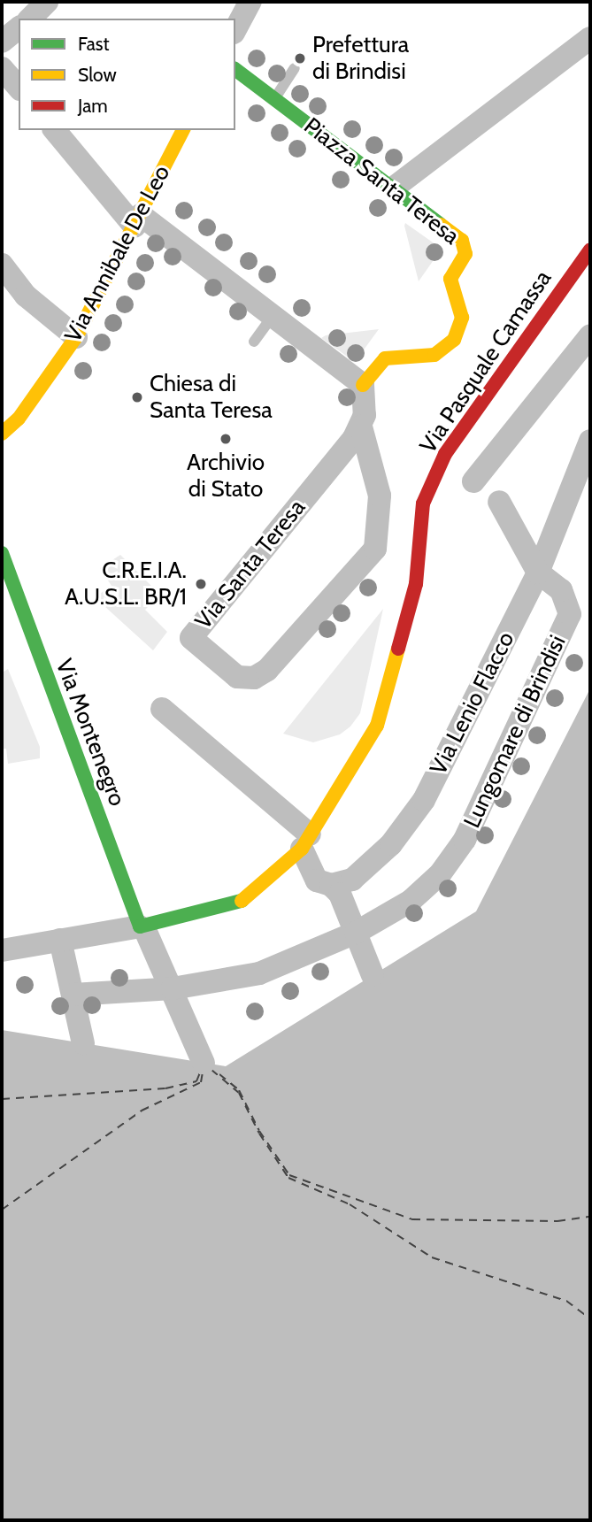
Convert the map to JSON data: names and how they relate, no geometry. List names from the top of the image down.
{
  "streets": {
    "street": [
      "Piazza Santa Teresa",
      "Via Annibale De Leo",
      "Via Pasquale Camassa",
      "Via Santa Teresa",
      "Via Lenio Flacco",
      "Lungomare di Brindisi",
      "Via Montenegro"
    ]
  },
  "crossings": [
    ["Piazza Santa Teresa", "Via Santa Teresa"],
    ["Via Pasquale Camassa", "Via Montenegro"],
    ["Via Lenio Flacco", "Lungomare di Brindisi"]
  ],
  "places": [
    "Prefettura di Brindisi",
    "Chiesa di Santa Teresa",
    "Archivio di Stato",
    "C.R.E.I.A. A.U.S.L. BR/1"
  ],
  "legend": ["Fast", "Slow", "Jam"]
}
